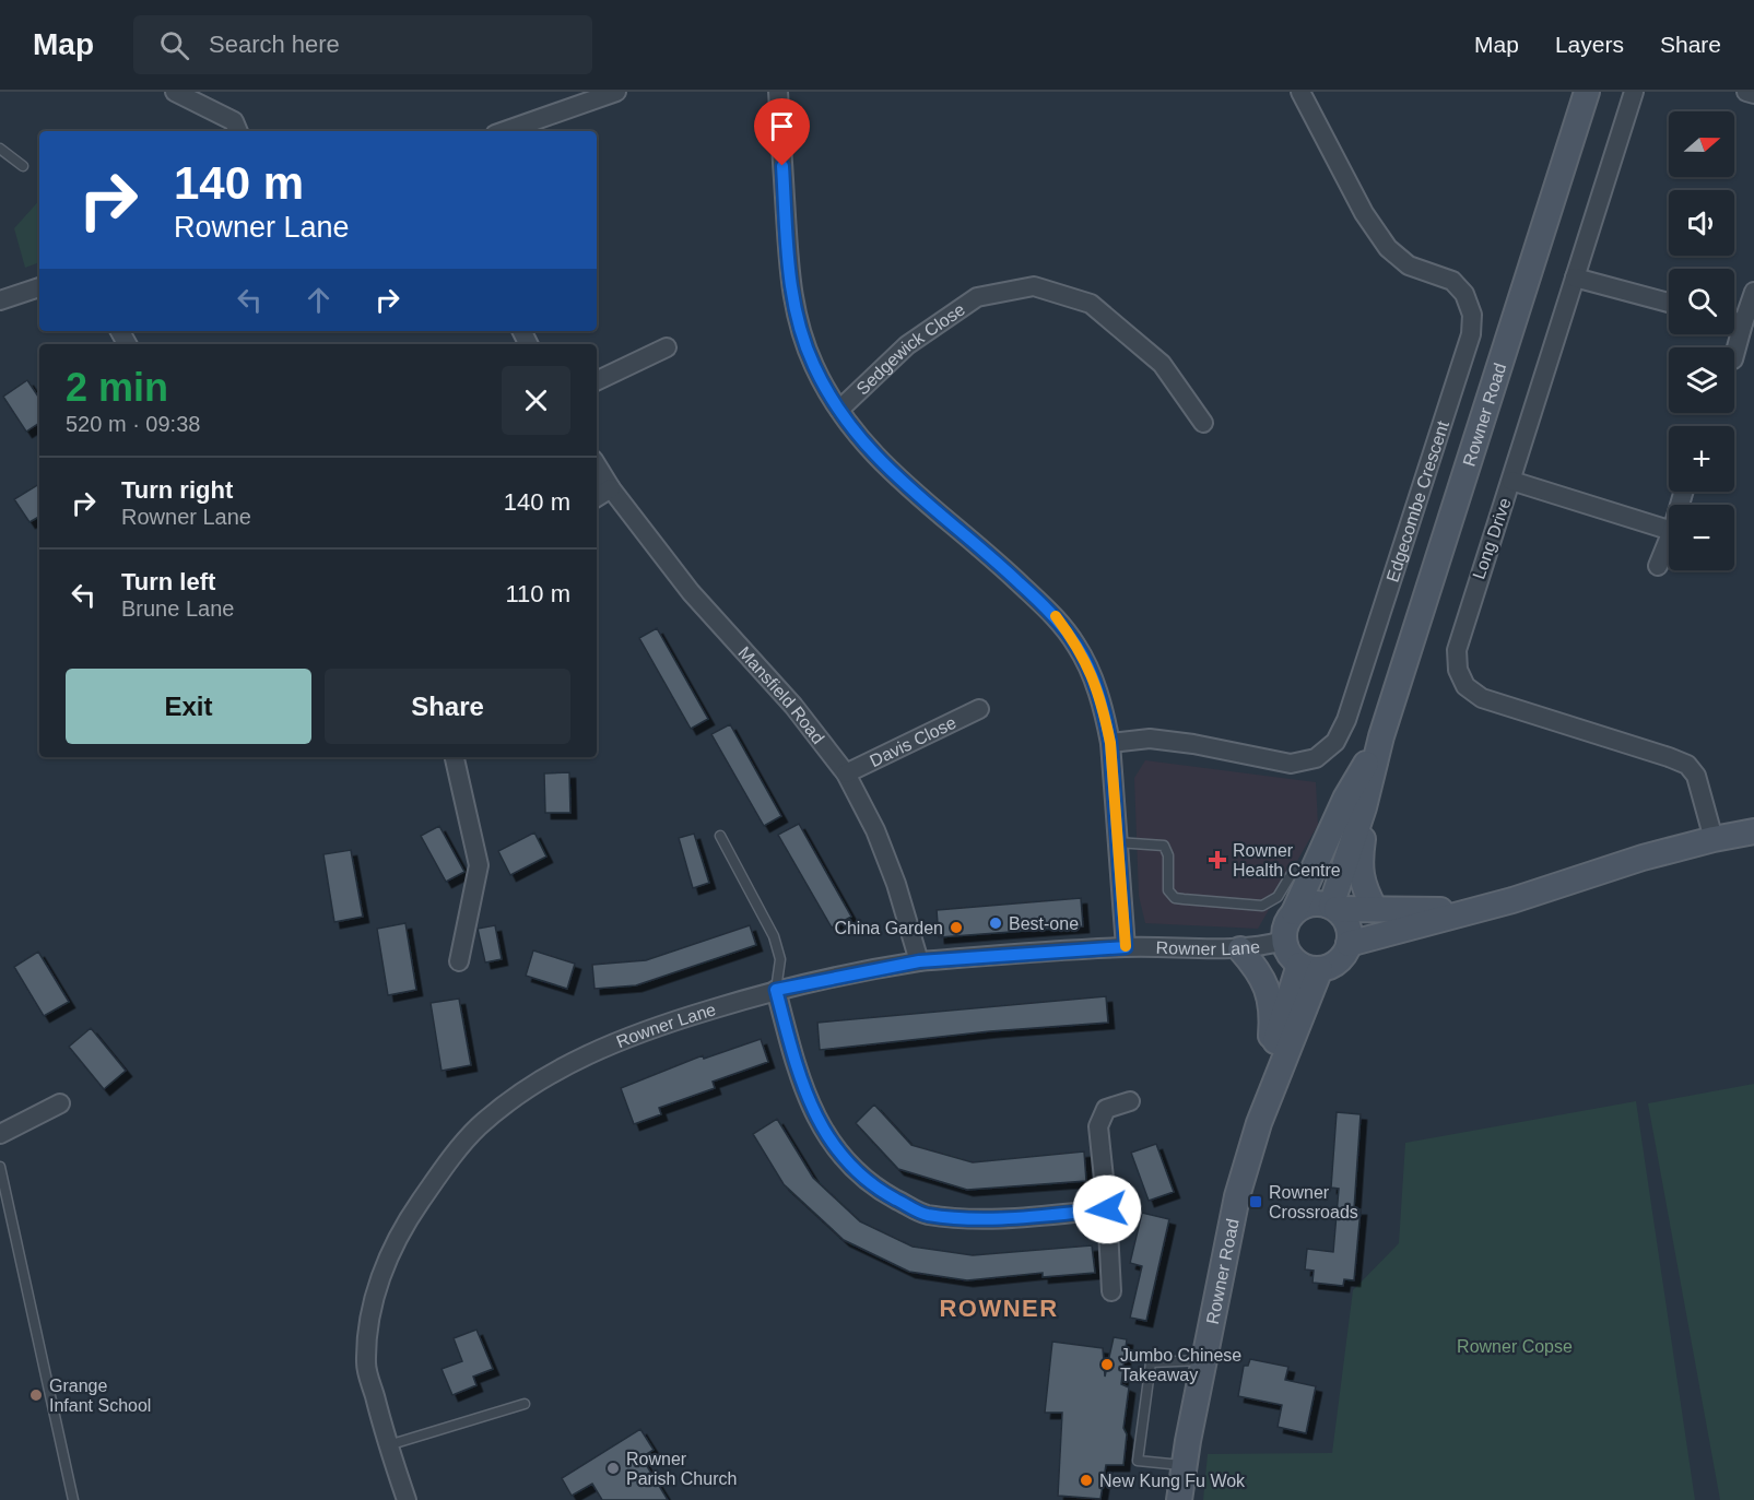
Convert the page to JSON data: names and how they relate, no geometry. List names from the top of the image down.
{
  "streets": {
    "main road": ["Rowner Road"],
    "street": [
      "Sedgewick Close",
      "Edgecombe Crescent",
      "Long Drive",
      "Mansfield Road",
      "Davis Close",
      "Rowner Lane"
    ]
  },
  "crossings": [
    ["Rowner Road", "Rowner Lane"],
    ["Mansfield Road", "Davis Close"],
    ["Mansfield Road", "Rowner Lane"]
  ],
  "districts": ["ROWNER"],
  "parks": ["Rowner Copse"],
  "places": {
    "health": ["Rowner Health Centre"],
    "other": [
      "Best-one",
      "China Garden",
      "Jumbo Chinese Takeaway",
      "Grange Infant School",
      "Rowner Parish Church",
      "New Kung Fu Wok"
    ],
    "transit": ["Rowner Crossroads"]
  },
  "north": "right",
  "page": {
    "header": "Map",
    "search": "Search here",
    "nav": ["Map", "Layers", "Share"],
    "map_buttons": ["+", "−"],
    "turn": ["140 m", "Rowner Lane"],
    "heading": ["2 min", "520 m · 09:38"],
    "list": [
      {
        "name": "Turn right",
        "note": "Rowner Lane",
        "value": "140 m"
      },
      {
        "name": "Turn left",
        "note": "Brune Lane",
        "value": "110 m"
      }
    ],
    "buttons": ["Exit", "Share"]
  }
}
